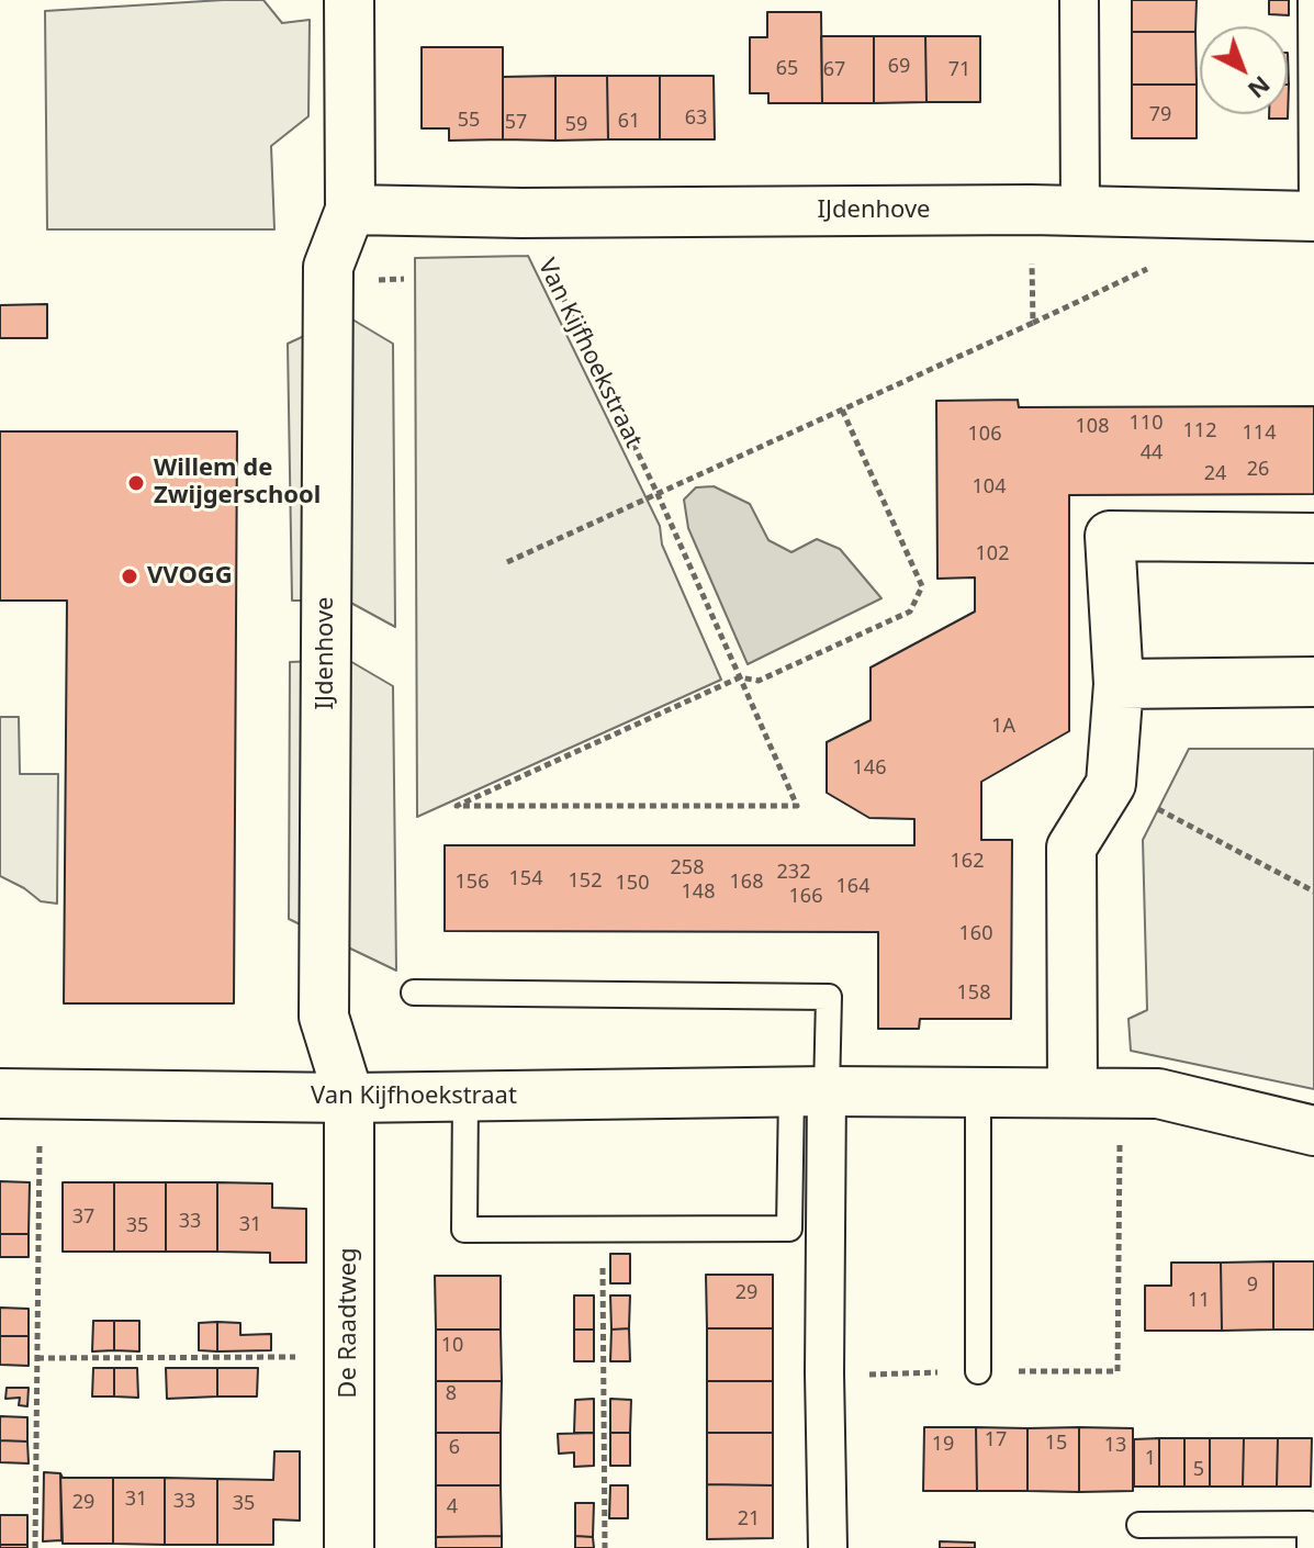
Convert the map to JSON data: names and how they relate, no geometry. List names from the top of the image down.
{
  "streets": {
    "street": ["IJdenhove", "Van Kijfhoekstraat", "De Raadtweg"]
  },
  "crossings": [
    ["IJdenhove", "Van Kijfhoekstraat"],
    ["IJdenhove", "De Raadtweg"],
    ["Van Kijfhoekstraat", "De Raadtweg"]
  ],
  "places": ["Willem de Zwijgerschool", "VVOGG"],
  "house_numbers": [
    "69",
    "65",
    "67",
    "71",
    "79",
    "63",
    "55",
    "61",
    "57",
    "59",
    "110",
    "108",
    "112",
    "114",
    "106",
    "44",
    "26",
    "24",
    "104",
    "102",
    "1A",
    "146",
    "162",
    "258",
    "232",
    "154",
    "152",
    "156",
    "168",
    "150",
    "164",
    "148",
    "166",
    "160",
    "158",
    "37",
    "33",
    "31",
    "35",
    "9",
    "29",
    "11",
    "10",
    "8",
    "17",
    "15",
    "19",
    "13",
    "6",
    "1",
    "5",
    "31",
    "33",
    "29",
    "35",
    "4",
    "21"
  ],
  "north": "bottom right"
}
